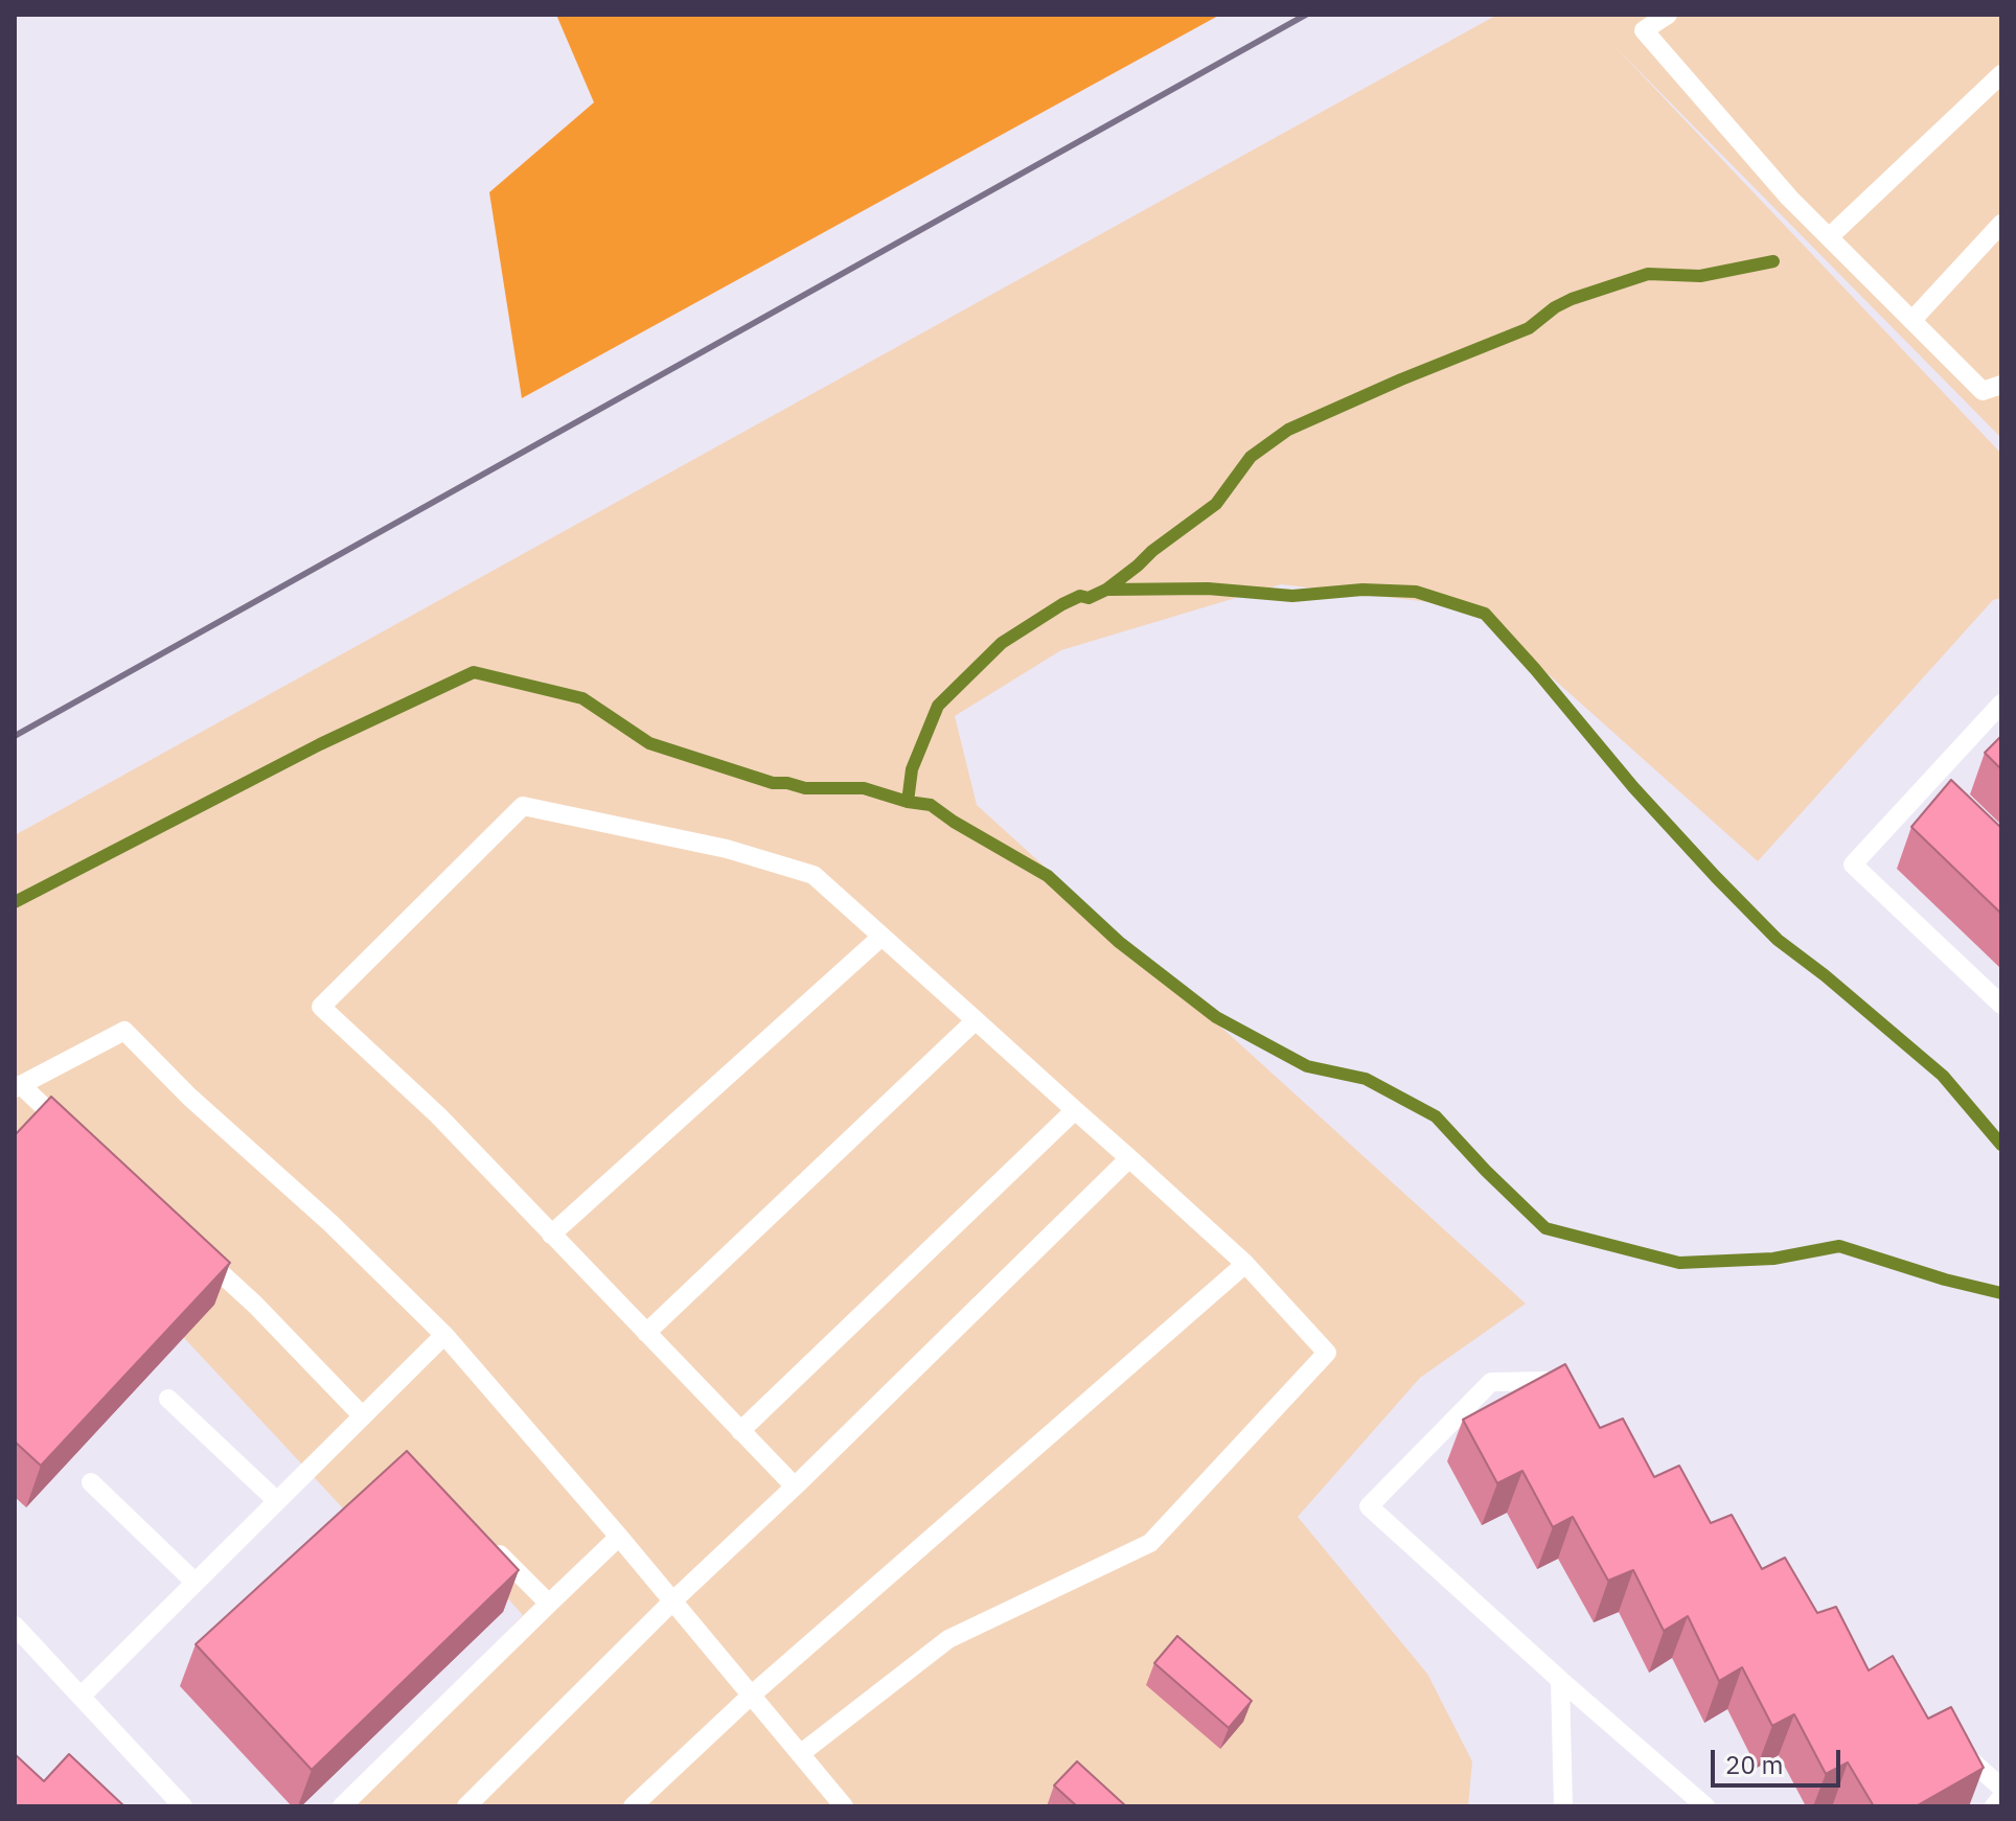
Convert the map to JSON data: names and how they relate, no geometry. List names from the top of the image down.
{
  "scale_bar": "20 m"
}
